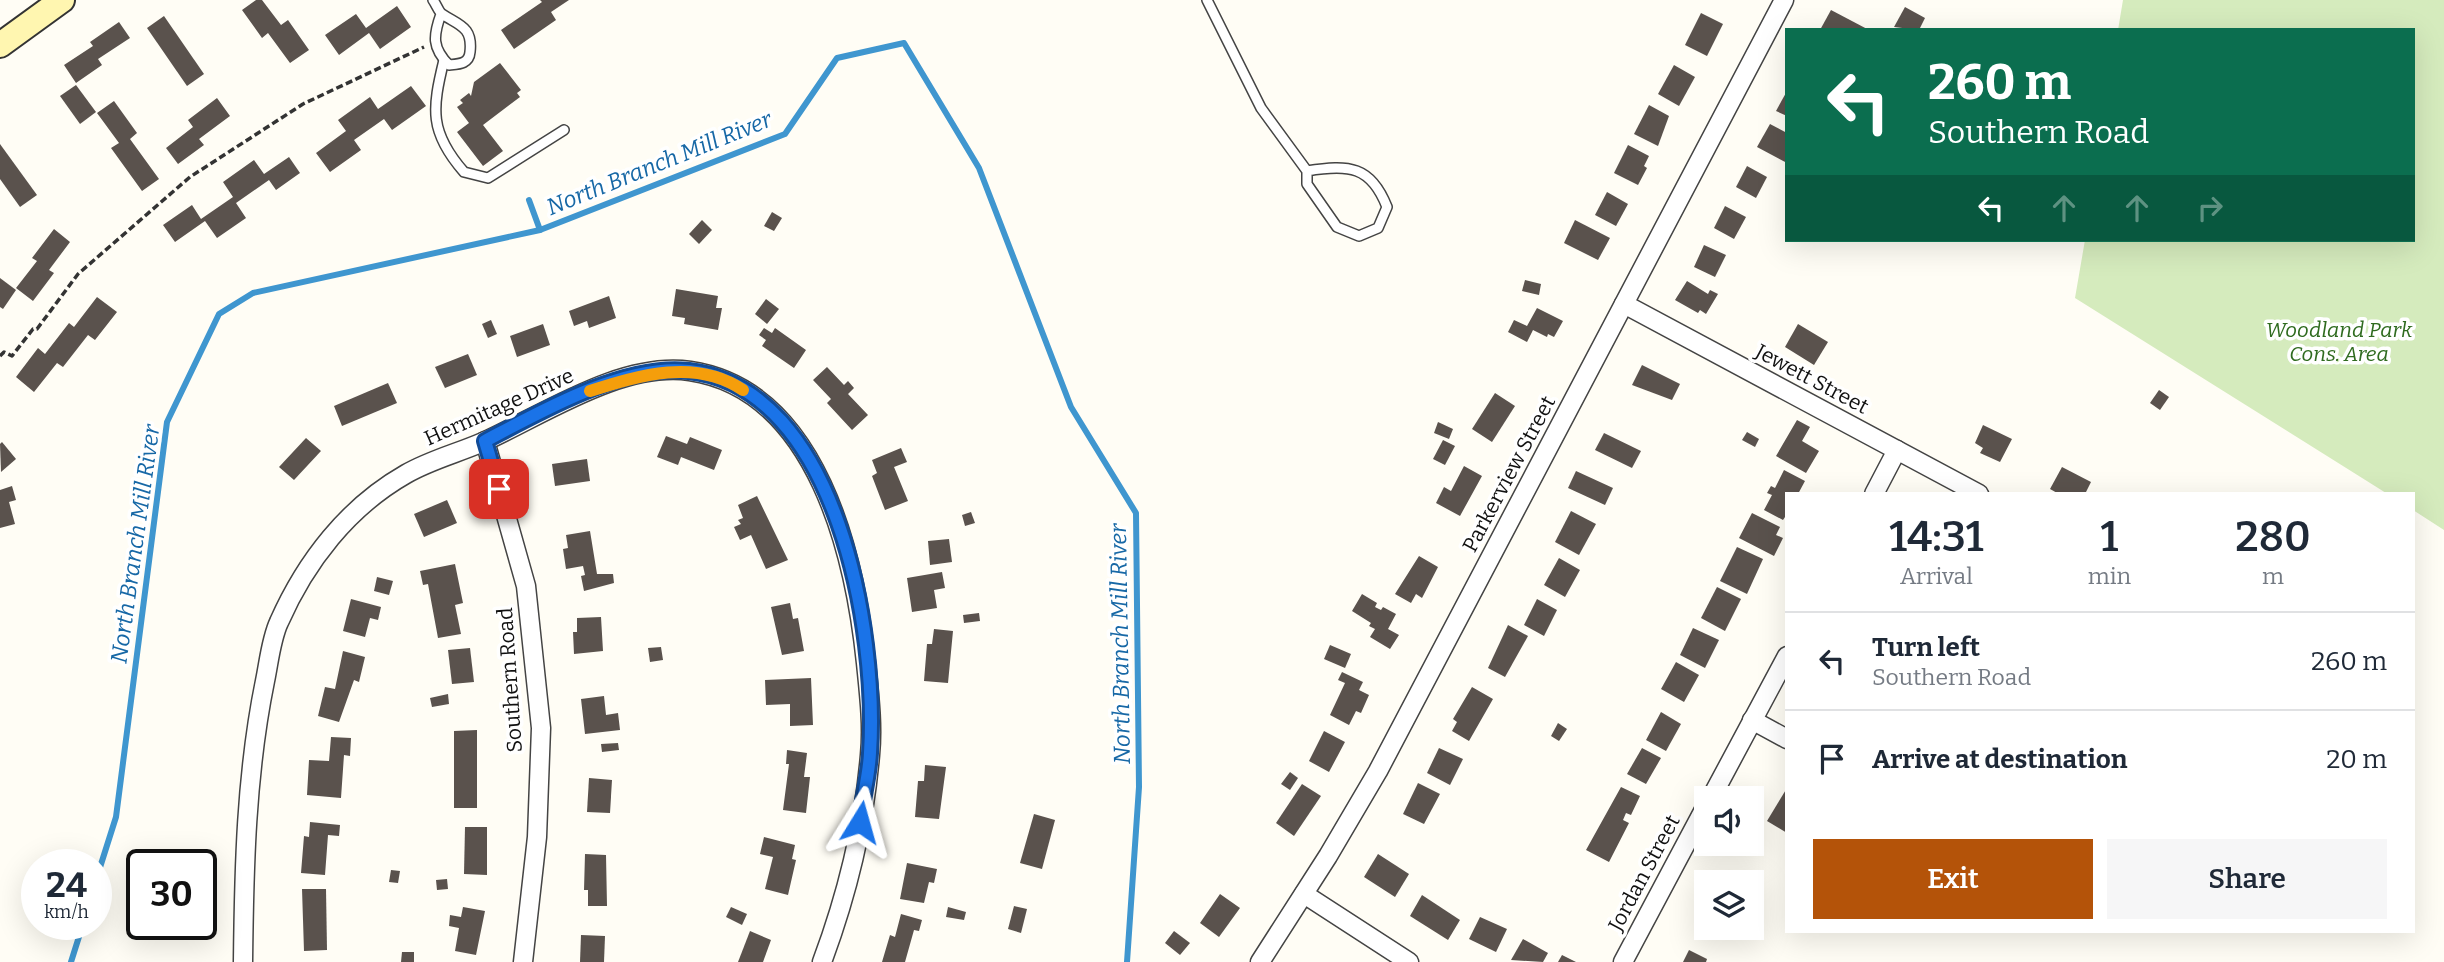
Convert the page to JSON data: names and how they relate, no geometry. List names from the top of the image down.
{
  "streets": {
    "street": [
      "Jewett Street",
      "Hermitage Drive",
      "Parkerview Street",
      "Southern Road",
      "Jordan Street"
    ]
  },
  "crossings": [
    ["Jewett Street", "Parkerview Street"],
    ["Hermitage Drive", "Southern Road"]
  ],
  "water": ["North Branch Mill River"],
  "parks": ["Woodland Park Cons. Area"],
  "page": {
    "turn": ["260 m", "Southern Road"],
    "eta": [
      "14:31",
      "Arrival",
      "1",
      "min",
      "280",
      "m"
    ],
    "list": [
      {
        "name": "Turn left",
        "note": "Southern Road",
        "value": "260 m"
      },
      {
        "name": "Arrive at destination",
        "value": "20 m"
      }
    ],
    "buttons": ["Exit", "Share"],
    "speed": "24 km/h",
    "limit": "30"
  }
}
